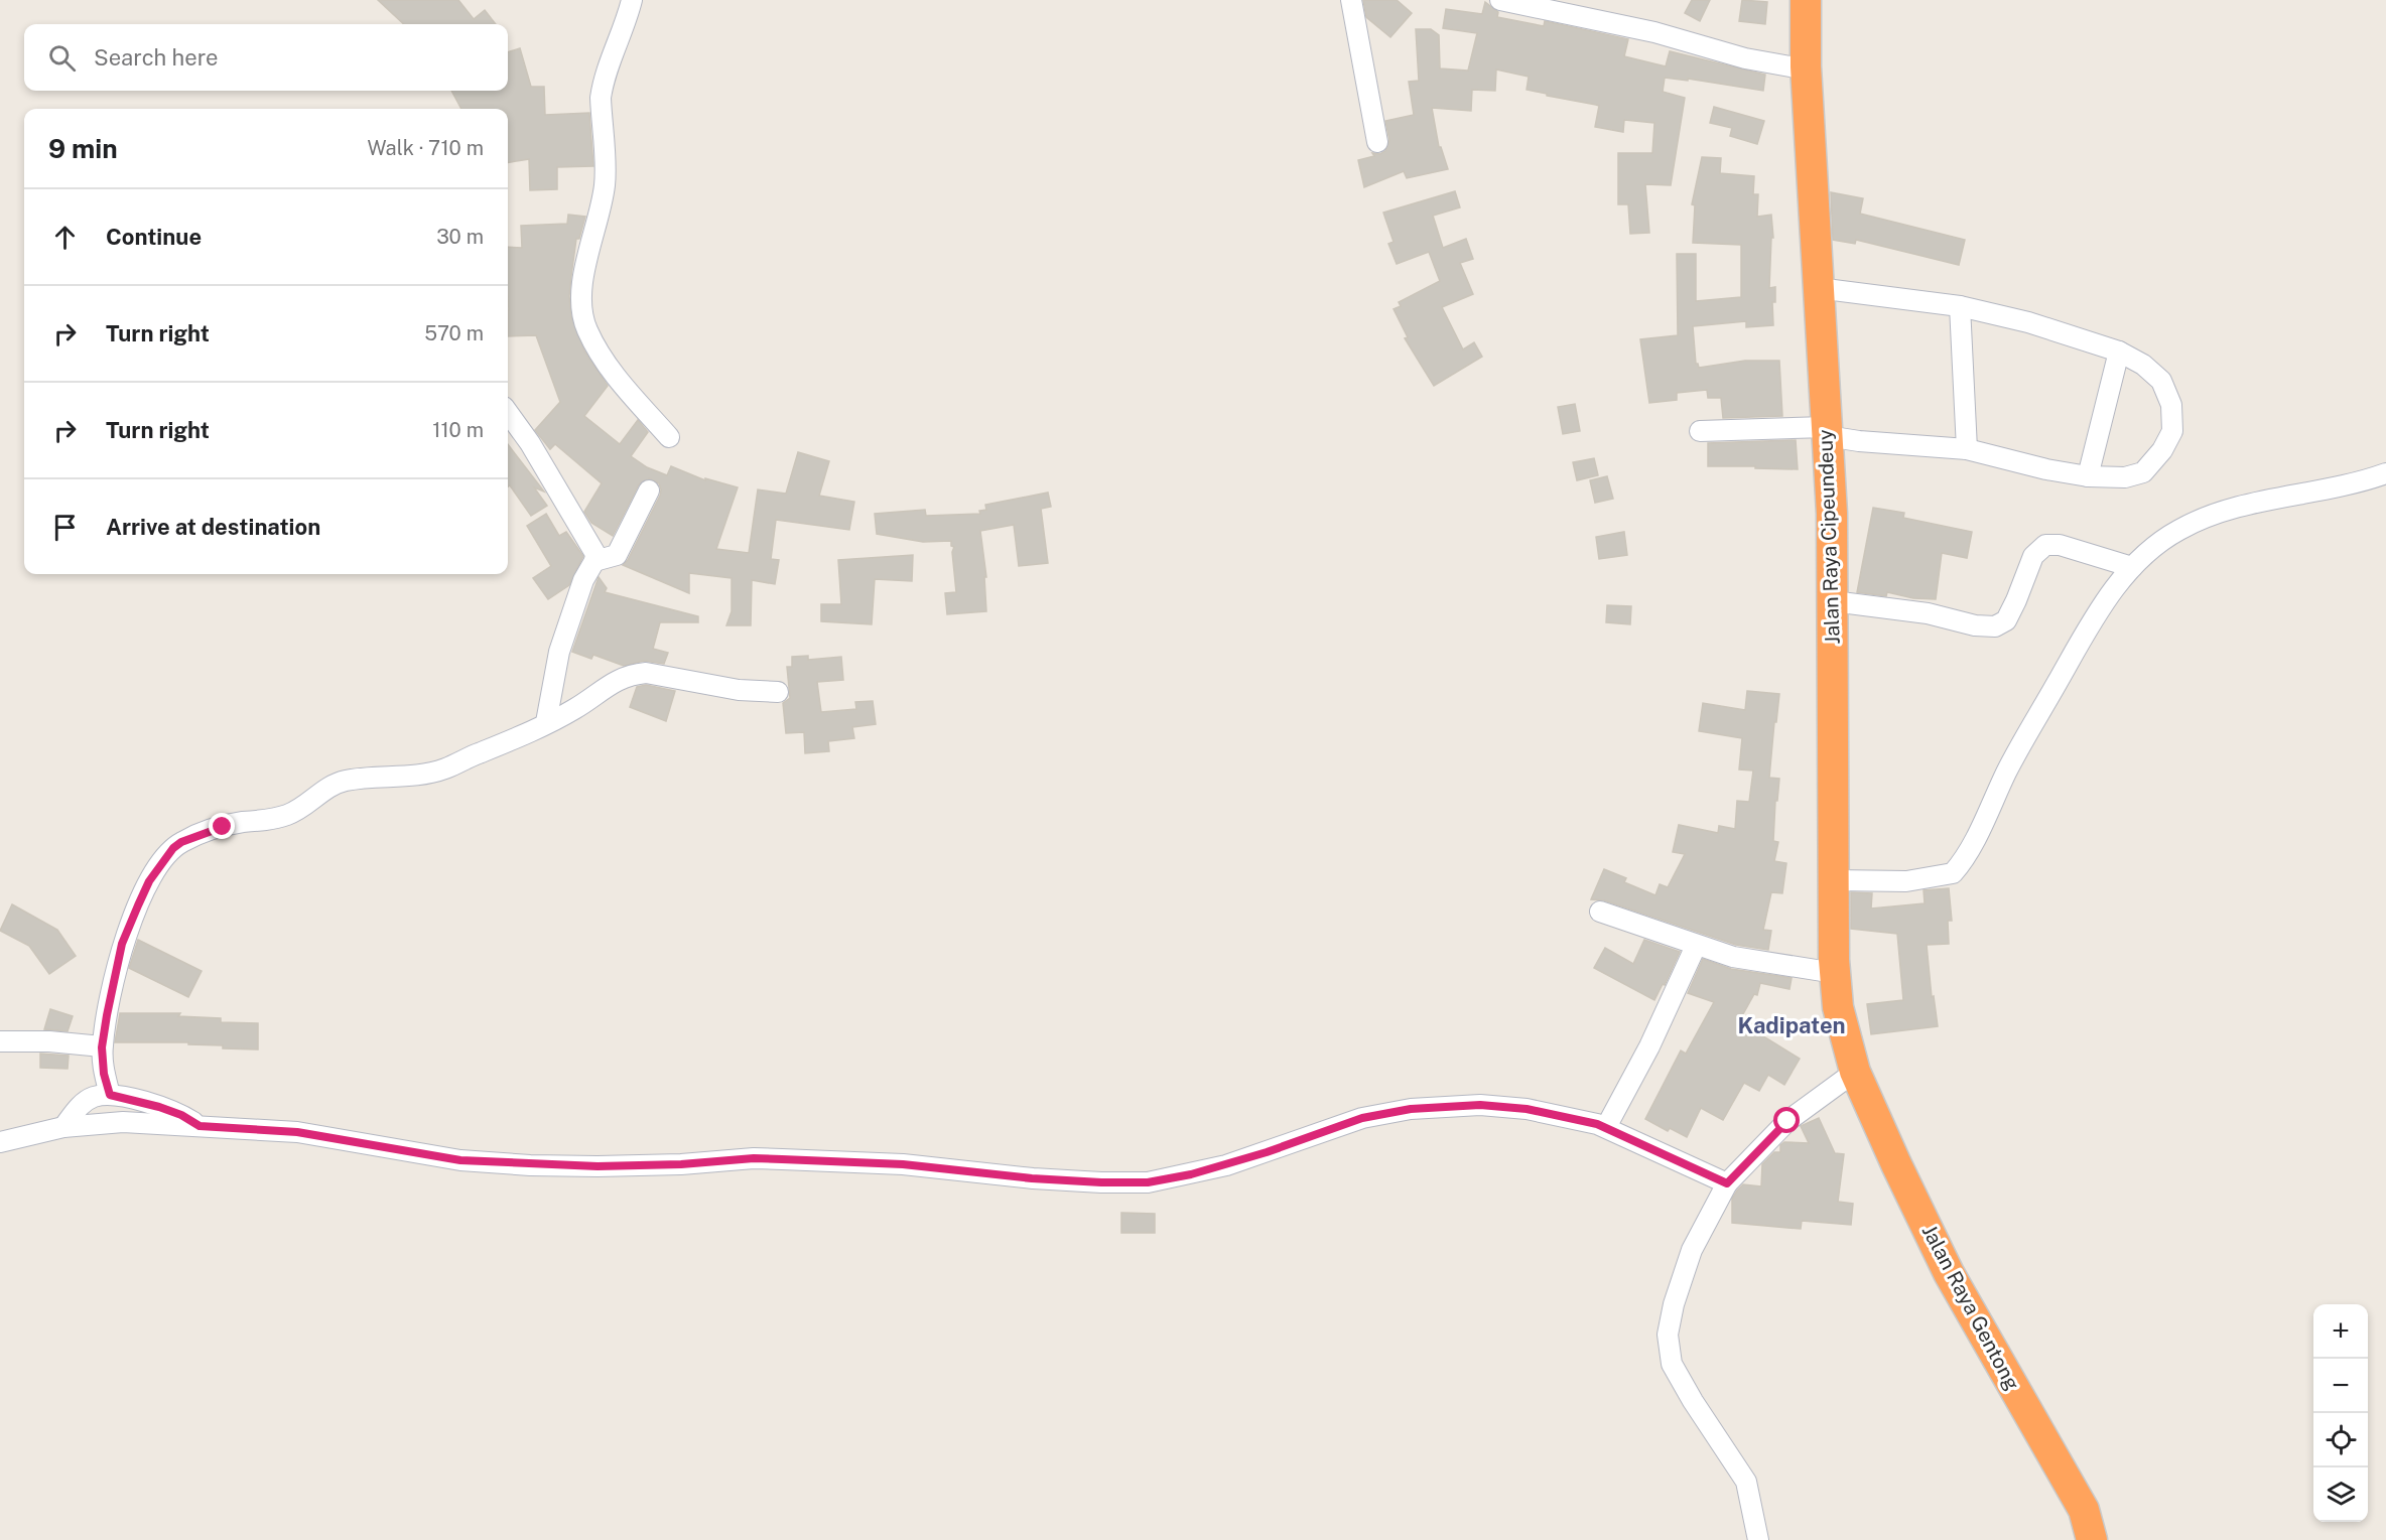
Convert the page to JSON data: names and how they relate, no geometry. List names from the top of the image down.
{
  "streets": {
    "highway": ["Jalan Raya Cipeundeuy", "Jalan Raya Gentong"]
  },
  "crossings": [
    ["Jalan Raya Cipeundeuy", "Jalan Raya Gentong"]
  ],
  "districts": ["Kadipaten"],
  "page": {
    "search": "Search here",
    "heading": ["9 min", "Walk · 710 m"],
    "list": [
      ["Continue", "30 m"],
      ["Turn right", "570 m"],
      ["Turn right", "110 m"],
      "Arrive at destination"
    ],
    "map_buttons": ["+", "−"]
  }
}
